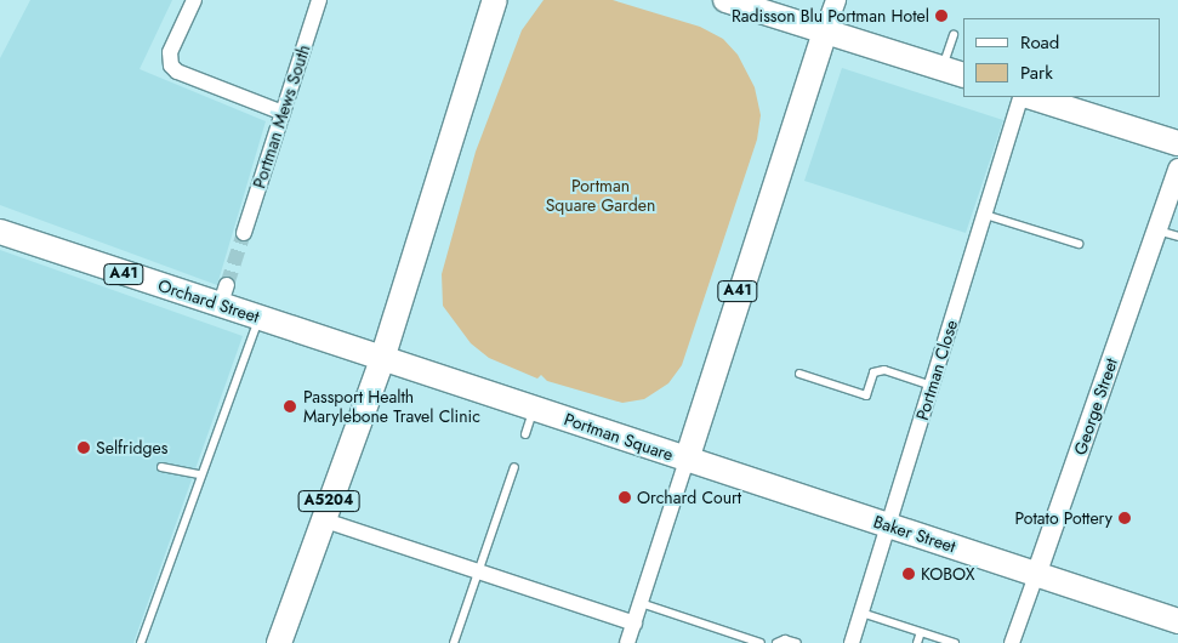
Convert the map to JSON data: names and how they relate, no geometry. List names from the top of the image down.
{
  "streets": {
    "main road": [
      "A41",
      "Orchard Street",
      "Portman Square",
      "A5204",
      "Baker Street"
    ],
    "street": ["Portman Mews South", "Portman Close", "George Street"]
  },
  "crossings": [
    ["Orchard Street", "Portman Square"],
    ["Orchard Street", "A5204"],
    ["Portman Close", "Baker Street"],
    ["George Street", "Baker Street"],
    ["Portman Square", "A5204"],
    ["Portman Square", "Baker Street"]
  ],
  "parks": ["Portman Square Garden"],
  "places": [
    "Radisson Blu Portman Hotel",
    "Passport Health Marylebone Travel Clinic",
    "Selfridges",
    "Orchard Court",
    "Potato Pottery",
    "KOBOX"
  ],
  "legend": ["Road", "Park"]
}
